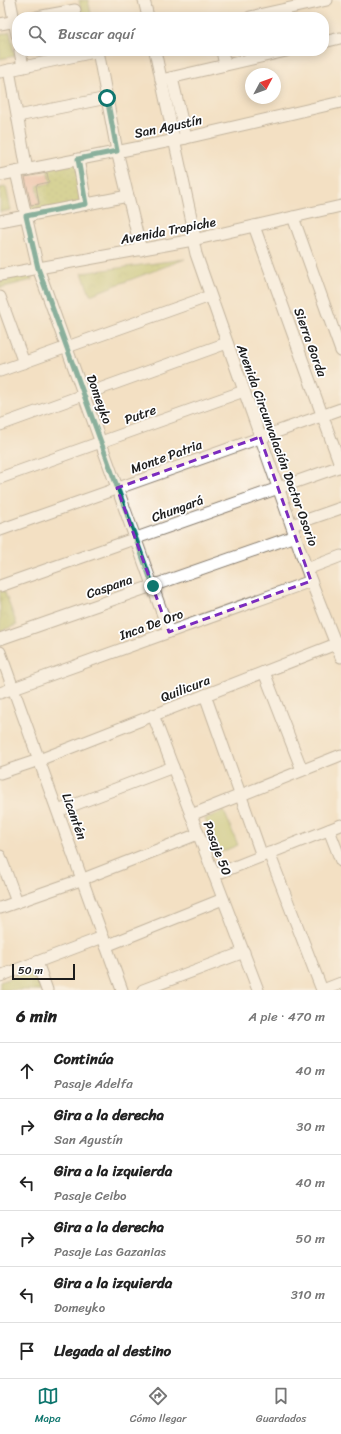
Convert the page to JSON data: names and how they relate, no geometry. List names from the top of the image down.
{
  "streets": {
    "street": [
      "San Agustín",
      "Avenida Trapiche",
      "Sierra Gorda",
      "Domeyko",
      "Putre",
      "Avenida Circunvalación Doctor Osorio",
      "Monte Patria",
      "Chungará",
      "Caspana",
      "Inca De Oro",
      "Quilicura",
      "Licantén",
      "Pasaje 50"
    ]
  },
  "crossings": [
    ["San Agustín", "Domeyko"],
    ["San Agustín", "Avenida Circunvalación Doctor Osorio"],
    ["Avenida Trapiche", "Sierra Gorda"],
    ["Avenida Trapiche", "Domeyko"],
    ["Avenida Trapiche", "Avenida Circunvalación Doctor Osorio"],
    ["Sierra Gorda", "Monte Patria"],
    ["Sierra Gorda", "Chungará"],
    ["Domeyko", "Putre"],
    ["Domeyko", "Monte Patria"],
    ["Domeyko", "Chungará"],
    ["Domeyko", "Caspana"],
    ["Domeyko", "Inca De Oro"],
    ["Putre", "Avenida Circunvalación Doctor Osorio"],
    ["Avenida Circunvalación Doctor Osorio", "Monte Patria"],
    ["Avenida Circunvalación Doctor Osorio", "Chungará"],
    ["Avenida Circunvalación Doctor Osorio", "Caspana"],
    ["Avenida Circunvalación Doctor Osorio", "Inca De Oro"],
    ["Avenida Circunvalación Doctor Osorio", "Quilicura"],
    ["Inca De Oro", "Licantén"],
    ["Quilicura", "Licantén"],
    ["Quilicura", "Pasaje 50"]
  ],
  "scale_bar": "50 m",
  "north": "top right",
  "page": {
    "search": "Buscar aquí",
    "scale": "50 m",
    "heading": ["6 min", "A pie · 470 m"],
    "list": [
      ["Continúa", "Pasaje Adelfa", "40 m"],
      ["Gira a la derecha", "San Agustín", "30 m"],
      ["Gira a la izquierda", "Pasaje Ceibo", "40 m"],
      ["Gira a la derecha", "Pasaje Las Gazanias", "50 m"],
      ["Gira a la izquierda", "Domeyko", "310 m"],
      "Llegada al destino"
    ],
    "nav": ["Mapa", "Cómo llegar", "Guardados"]
  }
}
